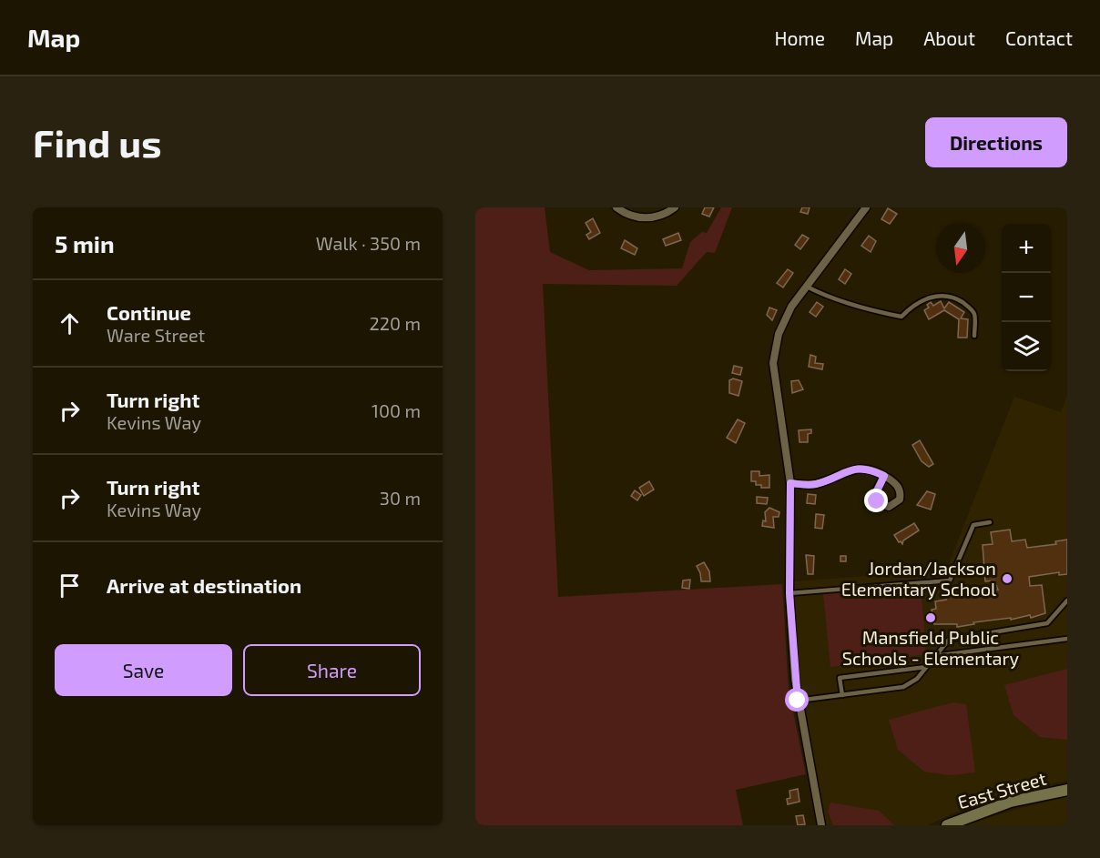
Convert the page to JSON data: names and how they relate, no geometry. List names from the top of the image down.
{
  "streets": {
    "main road": ["East Street"]
  },
  "places": ["Jordan/Jackson Elementary School", "Mansfield Public Schools - Elementary"],
  "north": "bottom",
  "page": {
    "header": "Map",
    "nav": [
      "Home",
      "Map",
      "About",
      "Contact"
    ],
    "buttons": [
      "Directions",
      ["Save", "Share"]
    ],
    "title": "Find us",
    "heading": ["5 min", "Walk · 350 m"],
    "map_buttons": ["+", "−"],
    "list": [
      ["Continue", "Ware Street", "220 m"],
      ["Turn right", "Kevins Way", "100 m"],
      ["Turn right", "Kevins Way", "30 m"],
      "Arrive at destination"
    ]
  }
}
